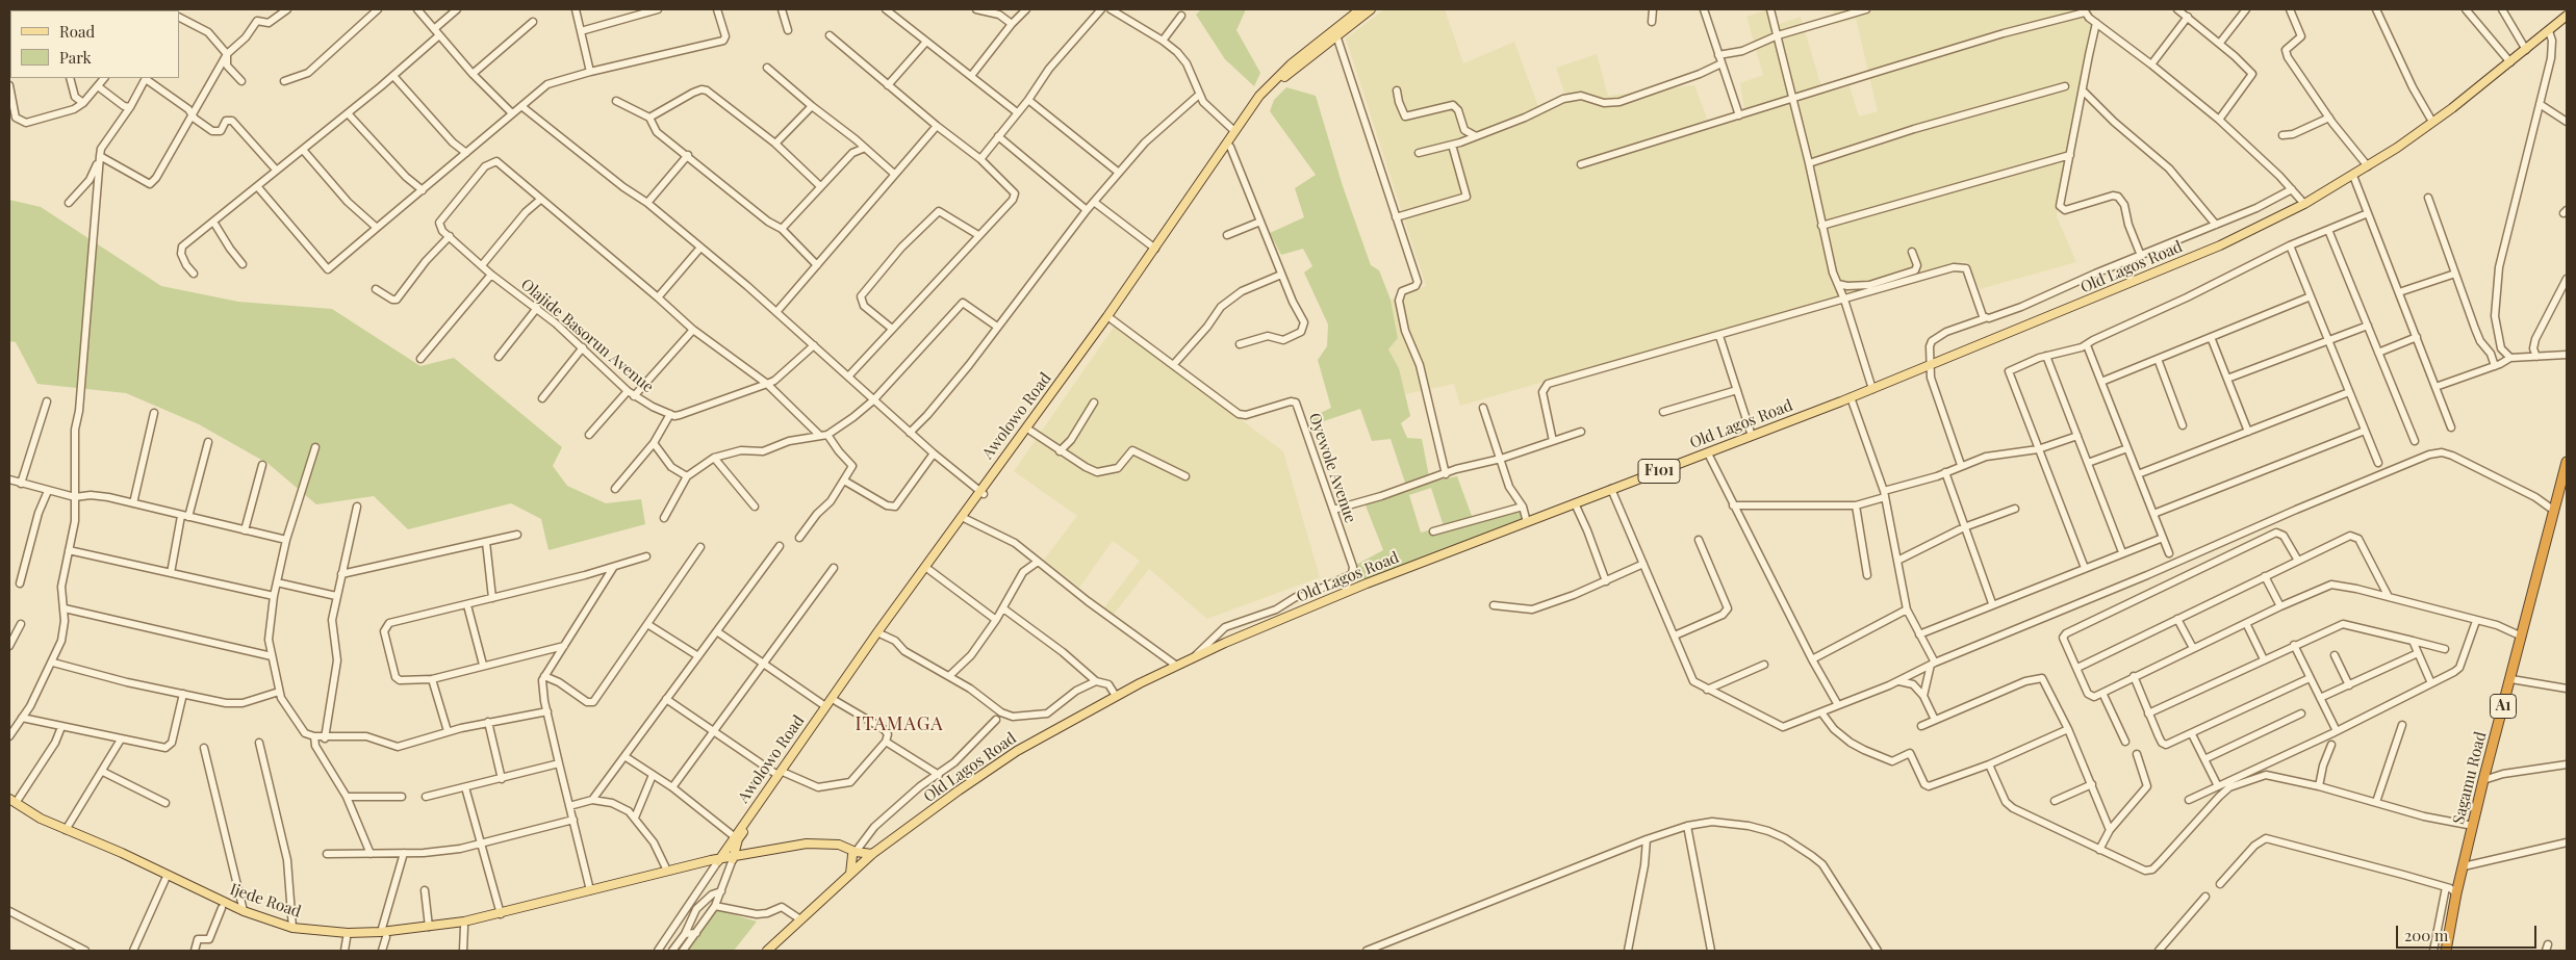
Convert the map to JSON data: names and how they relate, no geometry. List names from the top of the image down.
{
  "streets": {
    "highway": ["A1", "Sagamu Road"],
    "main road": [
      "Old Lagos Road",
      "Awolowo Road",
      "F101",
      "Ijede Road"
    ],
    "street": ["Olajide Basorun Avenue", "Oyewole Avenue"]
  },
  "crossings": [
    ["Old Lagos Road", "Oyewole Avenue"],
    ["Awolowo Road", "Oyewole Avenue"]
  ],
  "districts": ["ITAMAGA"],
  "legend": ["Road", "Park"],
  "scale_bar": "200 m"
}
